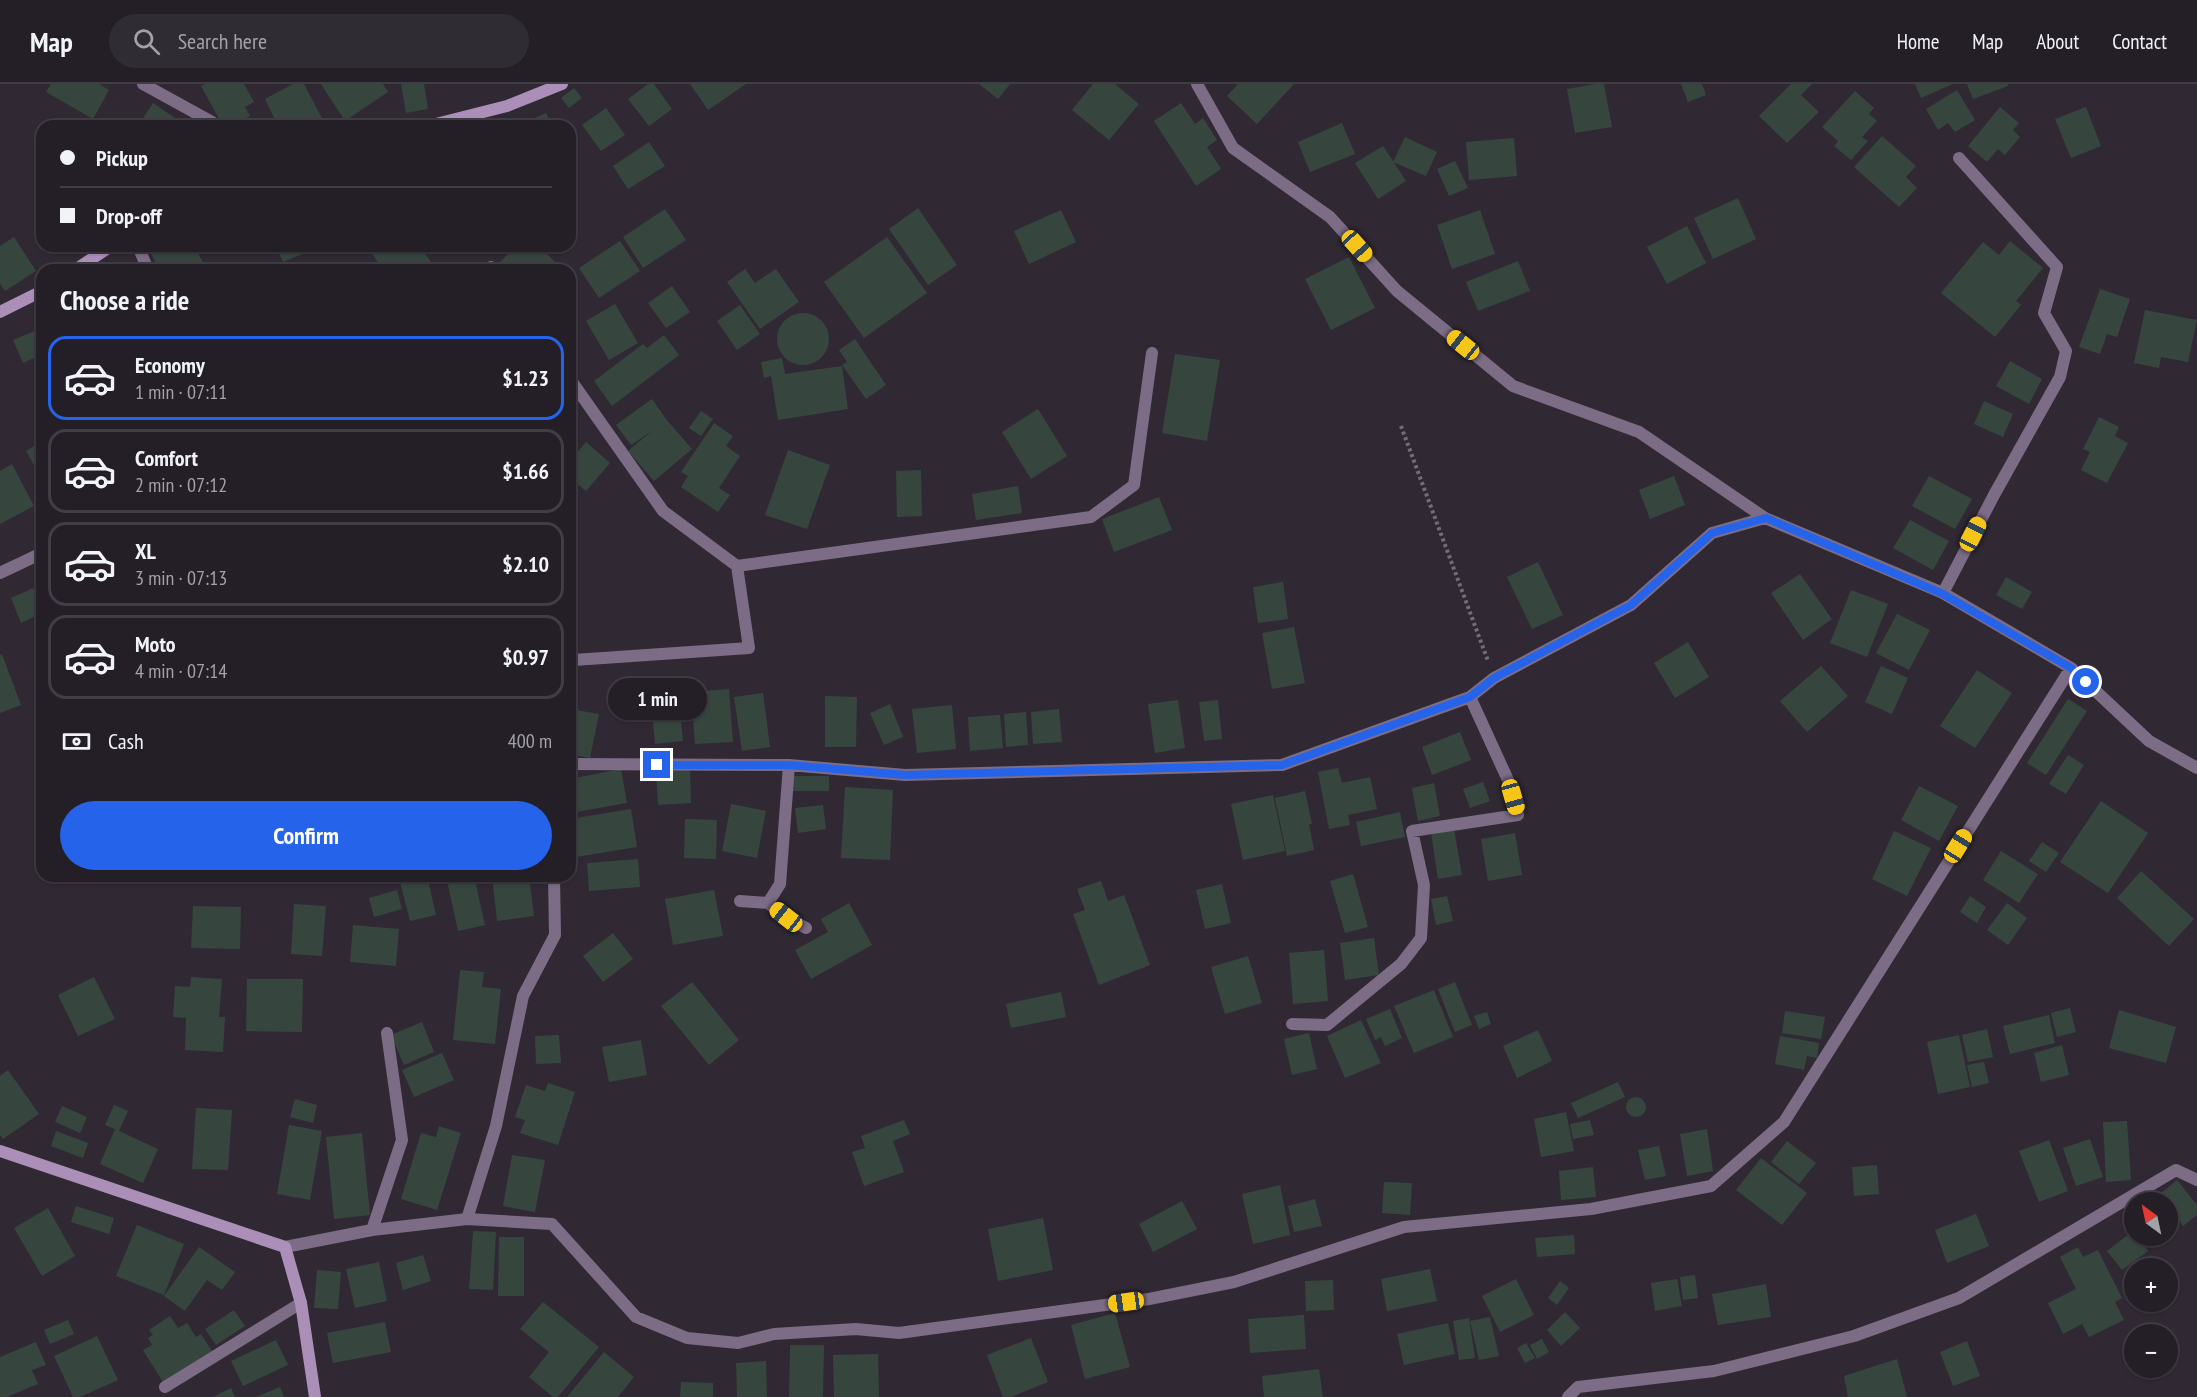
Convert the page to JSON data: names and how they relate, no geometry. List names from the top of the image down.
{
  "north": "top left",
  "page": {
    "header": "Map",
    "search": "Search here",
    "nav": [
      "Home",
      "Map",
      "About",
      "Contact"
    ],
    "banner": ["Pickup", "Drop-off"],
    "heading": "Choose a ride",
    "list": [
      {
        "name": "Economy",
        "note": "1 min · 07:11",
        "value": "$1.23"
      },
      {
        "name": "Comfort",
        "note": "2 min · 07:12",
        "value": "$1.66"
      },
      {
        "name": "XL",
        "note": "3 min · 07:13",
        "value": "$2.10"
      },
      {
        "name": "Moto",
        "note": "4 min · 07:14",
        "value": "$0.97"
      }
    ],
    "bubble": "1 min",
    "pay": ["Cash", "400 m"],
    "buttons": "Confirm",
    "map_buttons": ["+", "−"]
  }
}
